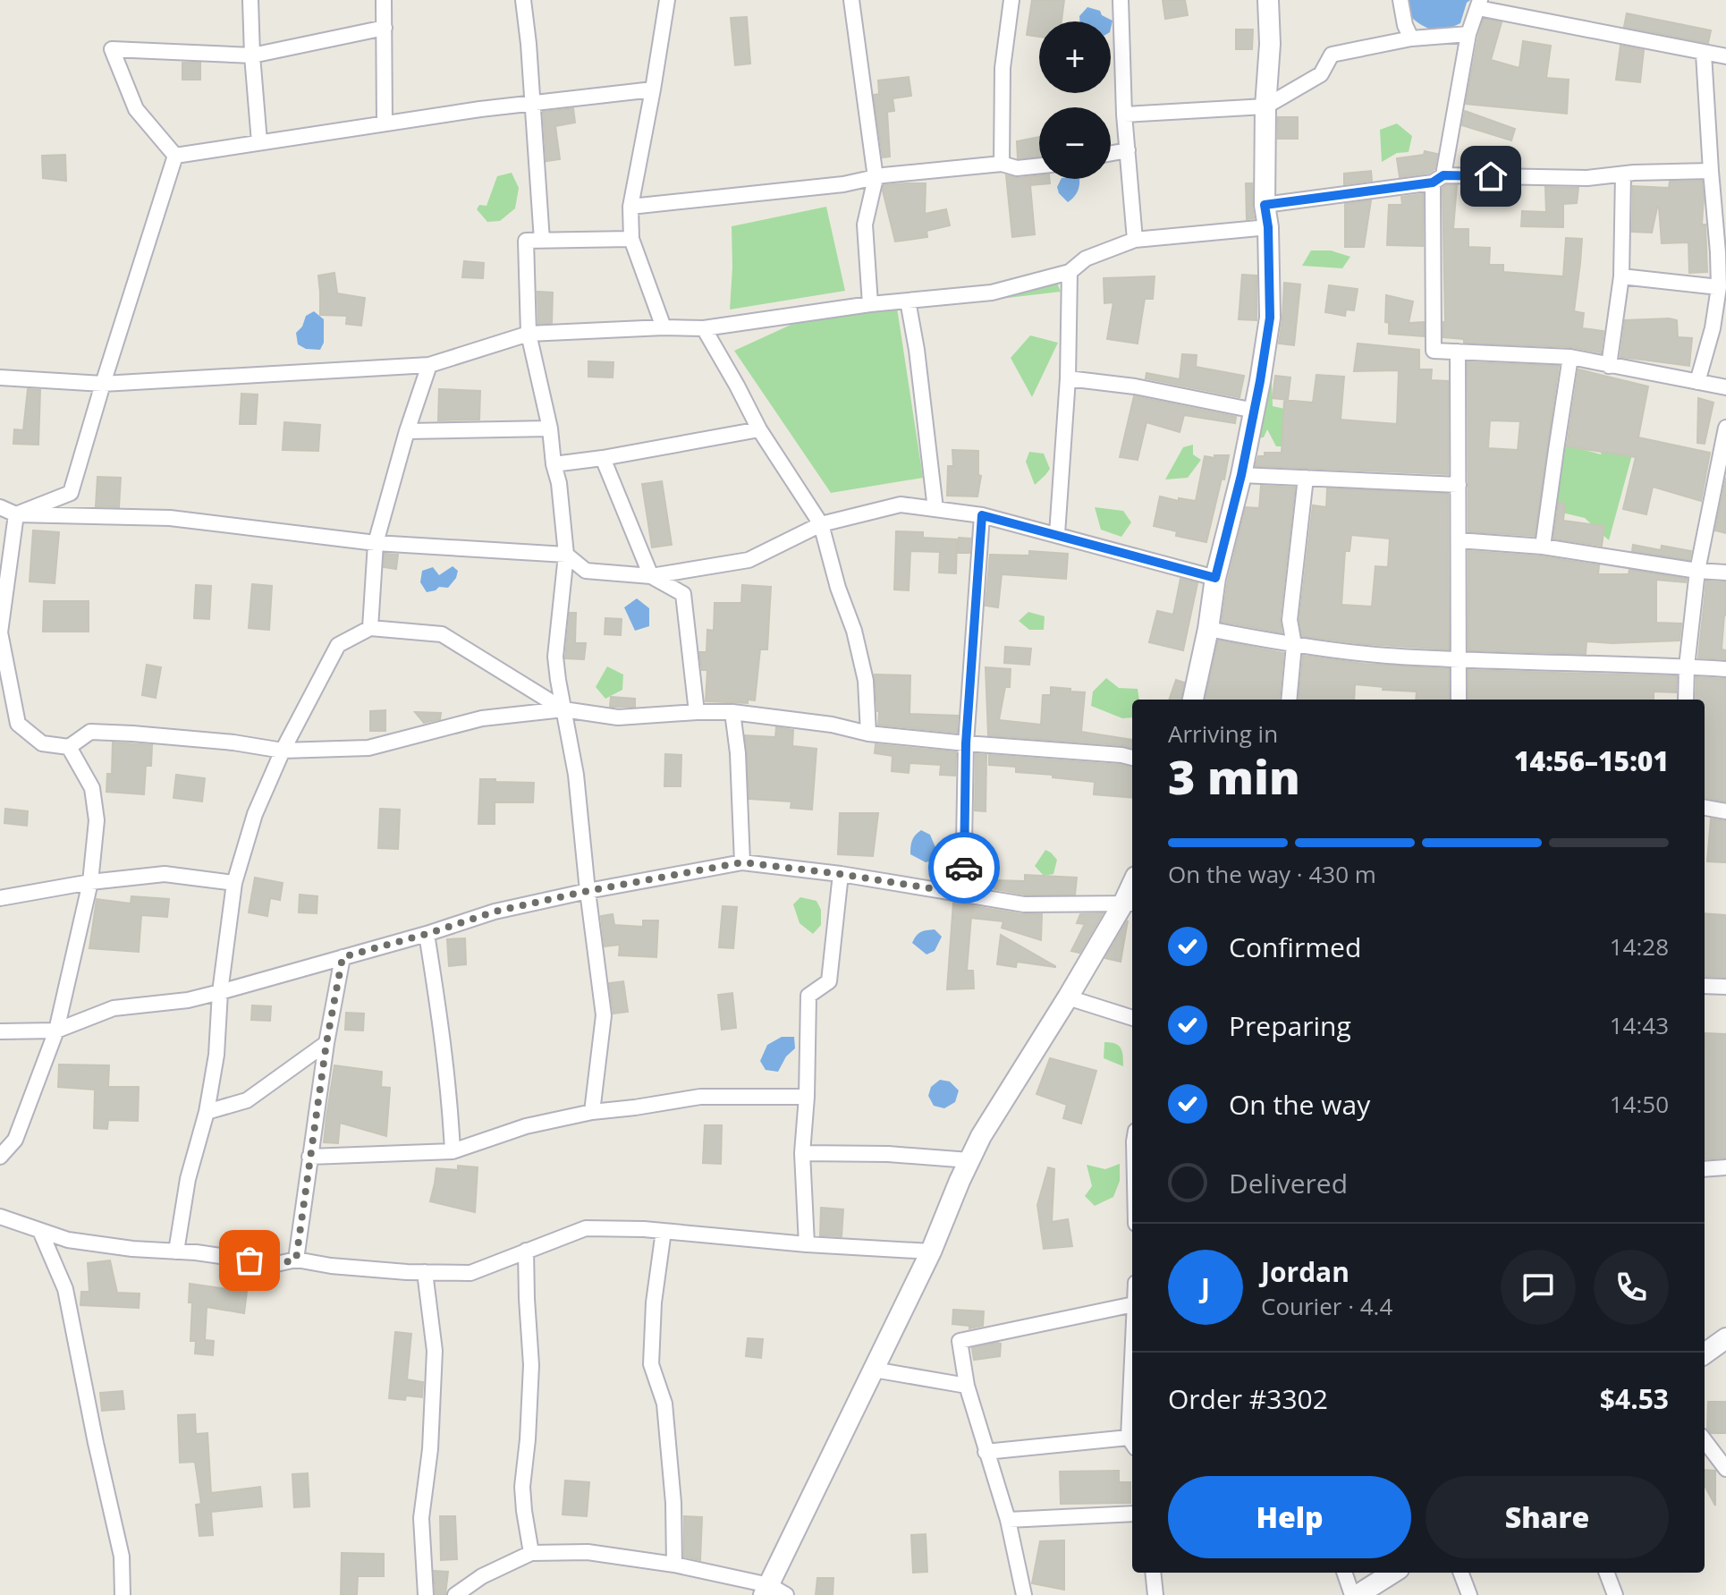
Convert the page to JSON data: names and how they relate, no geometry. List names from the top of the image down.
{
  "page": {
    "map_buttons": ["+", "−"],
    "heading": ["3 min", "Arriving in", "14:56–15:01"],
    "panel": [
      "Jordan",
      "Courier · 4.4",
      "Order #3302",
      "$4.53"
    ],
    "bar": "On the way · 430 m",
    "list": [
      ["Confirmed", "14:28"],
      ["Preparing", "14:43"],
      ["On the way", "14:50"],
      "Delivered"
    ],
    "round": "J",
    "buttons": ["Help", "Share"]
  }
}
